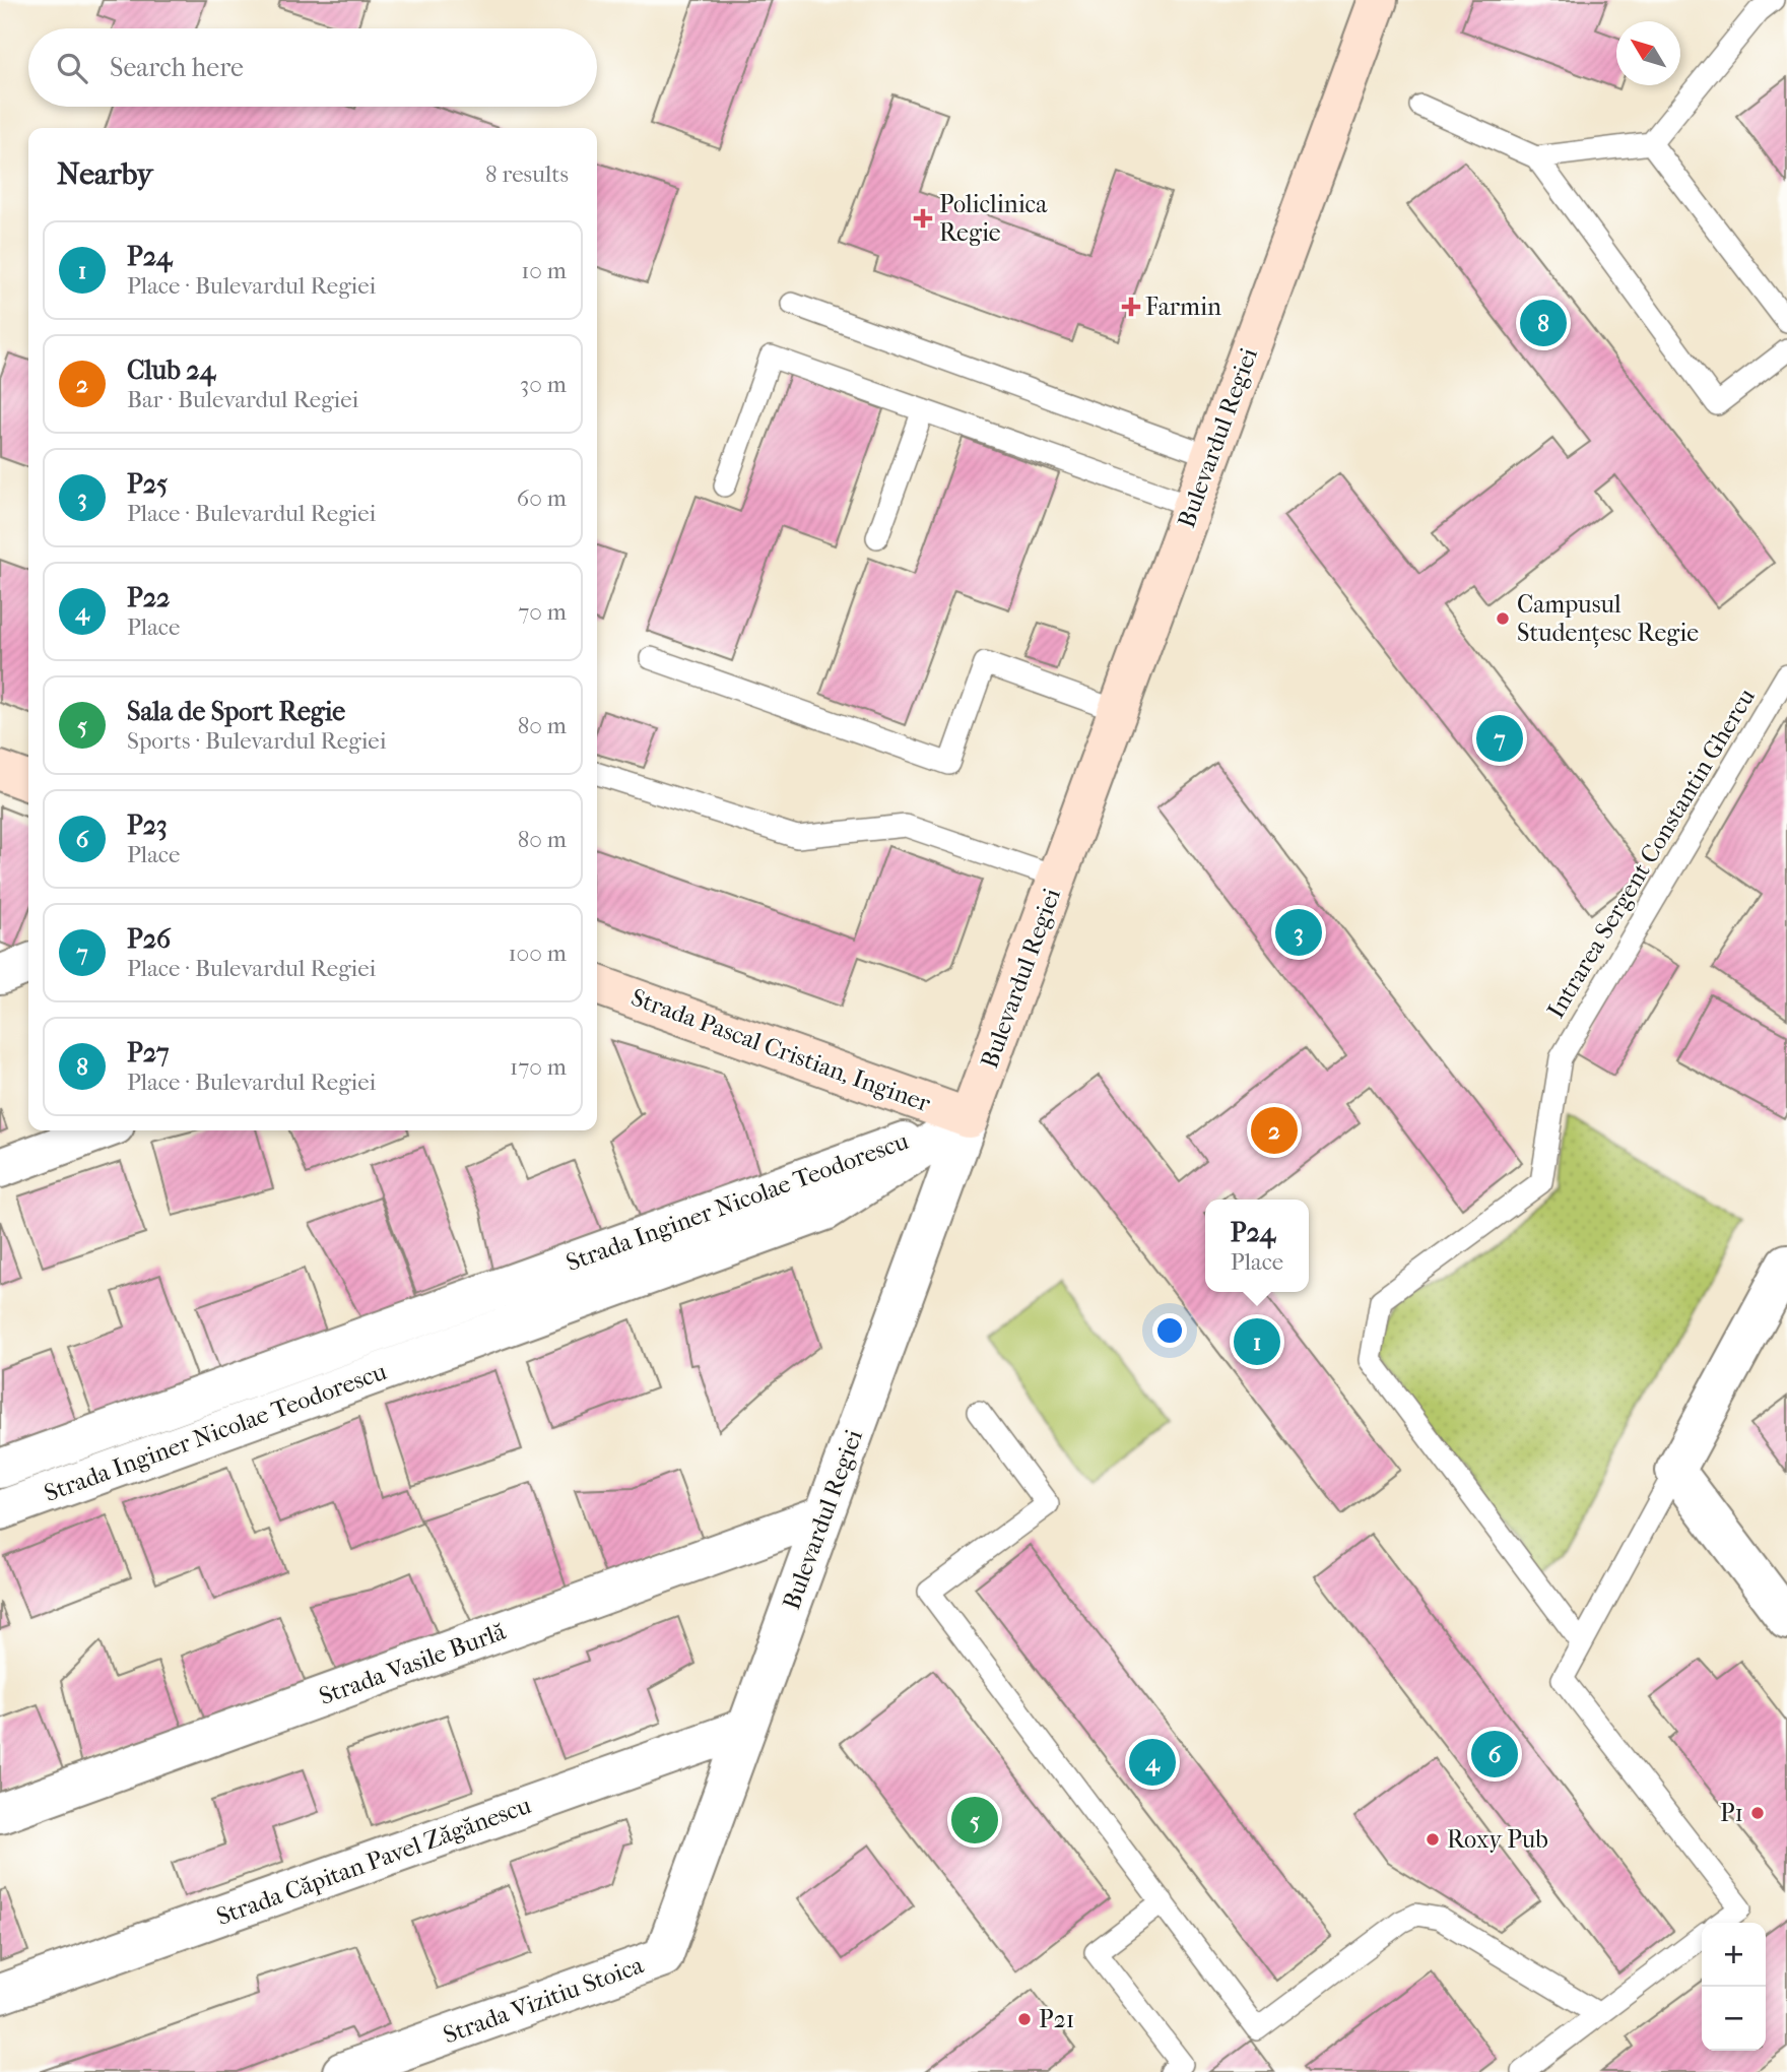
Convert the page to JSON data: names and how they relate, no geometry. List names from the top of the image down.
{
  "streets": {
    "street": [
      "Bulevardul Regiei",
      "Strada Pascal Cristian, Inginer",
      "Strada Inginer Nicolae Teodorescu",
      "Strada Vasile Burlă",
      "Strada Căpitan Pavel Zăgănescu",
      "Strada Vizitiu Stoica"
    ],
    "lane": ["Intrarea Sergent Constantin Ghercu"]
  },
  "crossings": [
    ["Bulevardul Regiei", "Strada Pascal Cristian, Inginer"],
    ["Bulevardul Regiei", "Strada Inginer Nicolae Teodorescu"],
    ["Bulevardul Regiei", "Strada Vasile Burlă"],
    ["Bulevardul Regiei", "Strada Căpitan Pavel Zăgănescu"],
    ["Bulevardul Regiei", "Strada Vizitiu Stoica"],
    ["Strada Pascal Cristian, Inginer", "Strada Inginer Nicolae Teodorescu"]
  ],
  "places": {
    "health": ["Policlinica Regie", "Farmin"],
    "other": [
      "Campusul Studențesc Regie",
      "P1",
      "Roxy Pub",
      "P21"
    ]
  },
  "north": "top left",
  "page": {
    "search": "Search here",
    "heading": ["Nearby", "8 results"],
    "list": [
      {
        "mark": "1",
        "name": "P24",
        "note": "Place · Bulevardul Regiei",
        "value": "10 m"
      },
      {
        "mark": "2",
        "name": "Club 24",
        "note": "Bar · Bulevardul Regiei",
        "value": "30 m"
      },
      {
        "mark": "3",
        "name": "P25",
        "note": "Place · Bulevardul Regiei",
        "value": "60 m"
      },
      {
        "mark": "4",
        "name": "P22",
        "note": "Place",
        "value": "70 m"
      },
      {
        "mark": "5",
        "name": "Sala de Sport Regie",
        "note": "Sports · Bulevardul Regiei",
        "value": "80 m"
      },
      {
        "mark": "6",
        "name": "P23",
        "note": "Place",
        "value": "80 m"
      },
      {
        "mark": "7",
        "name": "P26",
        "note": "Place · Bulevardul Regiei",
        "value": "100 m"
      },
      {
        "mark": "8",
        "name": "P27",
        "note": "Place · Bulevardul Regiei",
        "value": "170 m"
      }
    ],
    "pins": [
      "8",
      "7",
      "3",
      "2",
      "1",
      "6",
      "4",
      "5"
    ],
    "popup": ["P24", "Place"],
    "map_buttons": ["+", "−"]
  }
}
